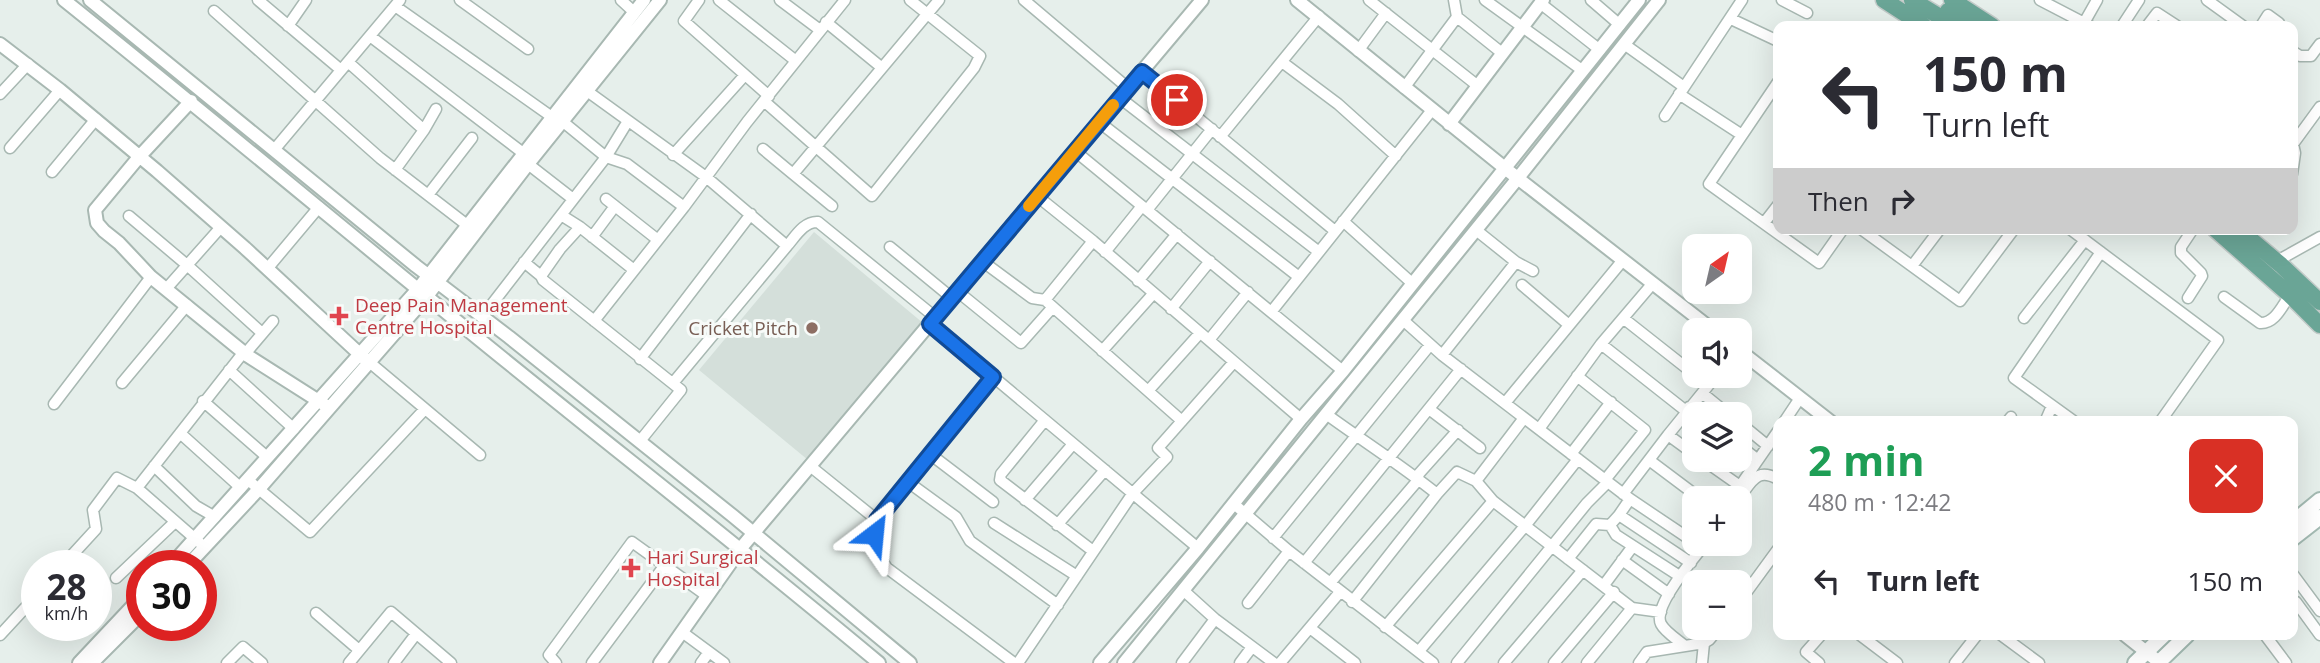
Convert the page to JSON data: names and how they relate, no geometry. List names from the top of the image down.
{
  "places": {
    "health": ["Deep Pain Management Centre Hospital", "Hari Surgical Hospital"],
    "other": ["Cricket Pitch"]
  },
  "north": "top right",
  "page": {
    "turn": ["150 m", "Turn left"],
    "then": "Then",
    "map_buttons": ["+", "−"],
    "heading": ["2 min", "480 m · 12:42"],
    "list": [
      {
        "name": "Turn left",
        "value": "150 m"
      }
    ],
    "speed": "28 km/h",
    "limit": "30"
  }
}
